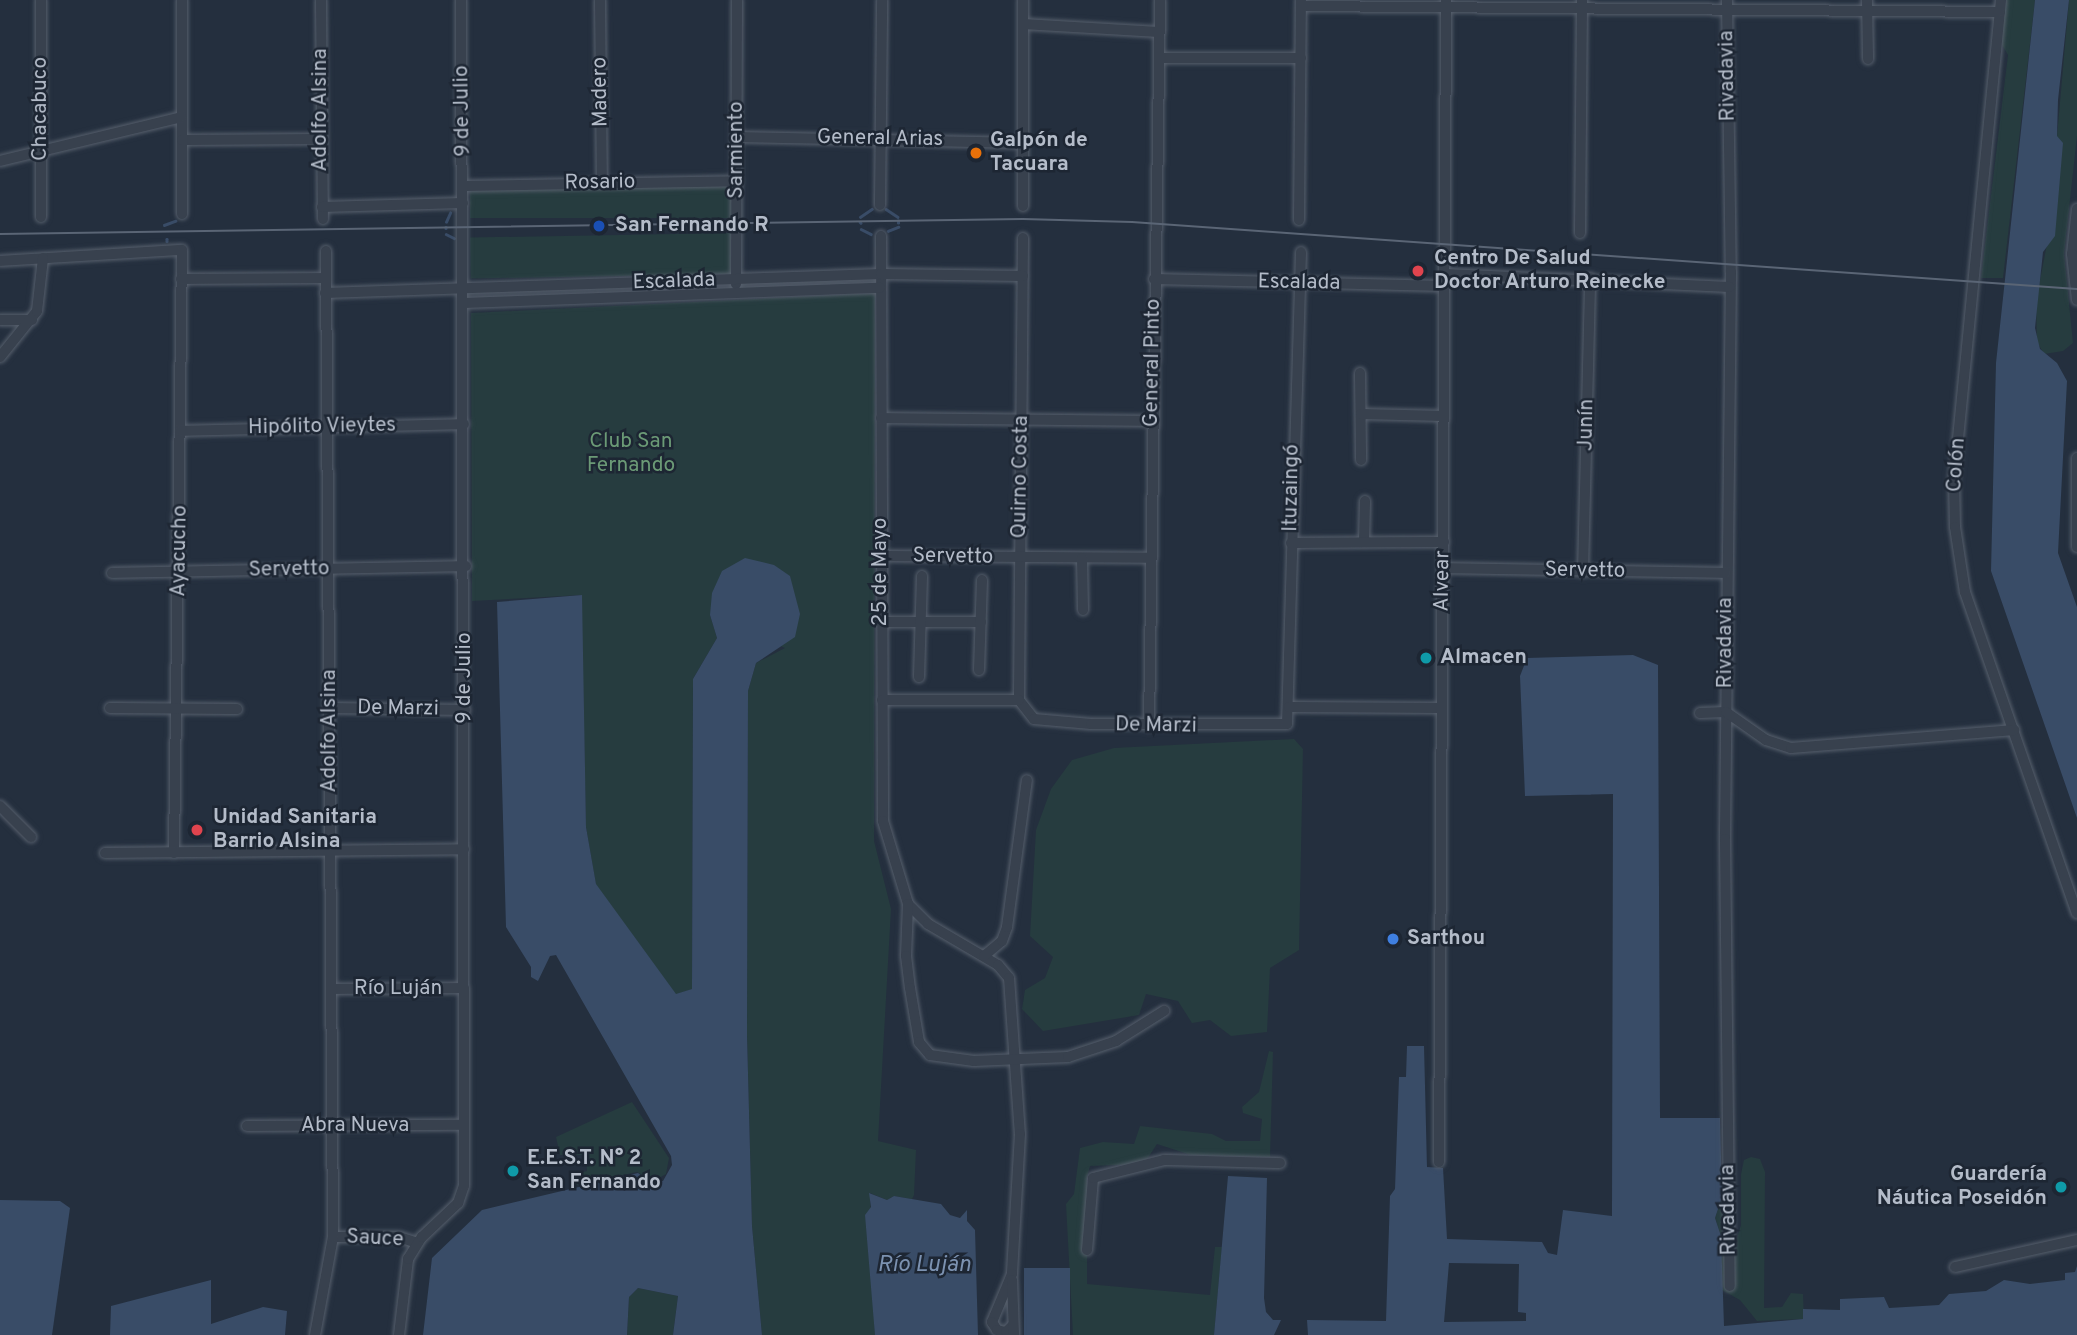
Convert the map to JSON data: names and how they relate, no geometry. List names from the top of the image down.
{
  "streets": {
    "street": [
      "Rivadavia",
      "Madero",
      "Chacabuco",
      "Adolfo Alsina",
      "9 de Julio",
      "General Arias",
      "Sarmiento",
      "Rosario",
      "Escalada",
      "General Pinto",
      "Junín",
      "Hipólito Vieytes",
      "Colón",
      "Quirno Costa",
      "Ituzaingó",
      "Ayacucho",
      "Servetto",
      "25 de Mayo",
      "Alvear",
      "De Marzi",
      "Río Luján",
      "Abra Nueva",
      "Sauce"
    ]
  },
  "crossings": [
    ["Rivadavia", "Servetto"],
    ["Madero", "Rosario"],
    ["Adolfo Alsina", "Escalada"],
    ["Adolfo Alsina", "Hipólito Vieytes"],
    ["Adolfo Alsina", "Servetto"],
    ["Adolfo Alsina", "De Marzi"],
    ["Adolfo Alsina", "Río Luján"],
    ["Adolfo Alsina", "Abra Nueva"],
    ["Adolfo Alsina", "Sauce"],
    ["9 de Julio", "Rosario"],
    ["9 de Julio", "Escalada"],
    ["9 de Julio", "Hipólito Vieytes"],
    ["9 de Julio", "Servetto"],
    ["9 de Julio", "De Marzi"],
    ["9 de Julio", "Río Luján"],
    ["9 de Julio", "Abra Nueva"],
    ["9 de Julio", "Sauce"],
    ["General Arias", "Sarmiento"],
    ["Sarmiento", "Rosario"],
    ["Sarmiento", "Escalada"],
    ["Escalada", "General Pinto"],
    ["Escalada", "Quirno Costa"],
    ["Escalada", "Ituzaingó"],
    ["Escalada", "25 de Mayo"],
    ["Escalada", "Alvear"],
    ["General Pinto", "Servetto"],
    ["General Pinto", "De Marzi"],
    ["Junín", "Servetto"],
    ["Hipólito Vieytes", "Ayacucho"],
    ["Quirno Costa", "Servetto"],
    ["Quirno Costa", "De Marzi"],
    ["Ituzaingó", "De Marzi"],
    ["Ayacucho", "Servetto"],
    ["Servetto", "25 de Mayo"],
    ["Servetto", "Alvear"]
  ],
  "water": ["Río Luján"],
  "parks": ["Club San Fernando"],
  "places": [
    "Galpón de Tacuara",
    "San Fernando R",
    "Centro De Salud Doctor Arturo Reinecke",
    "Almacen",
    "Unidad Sanitaria Barrio Alsina",
    "Sarthou",
    "E.E.S.T. N° 2 San Fernando",
    "Guardería Náutica Poseidón"
  ]
}
